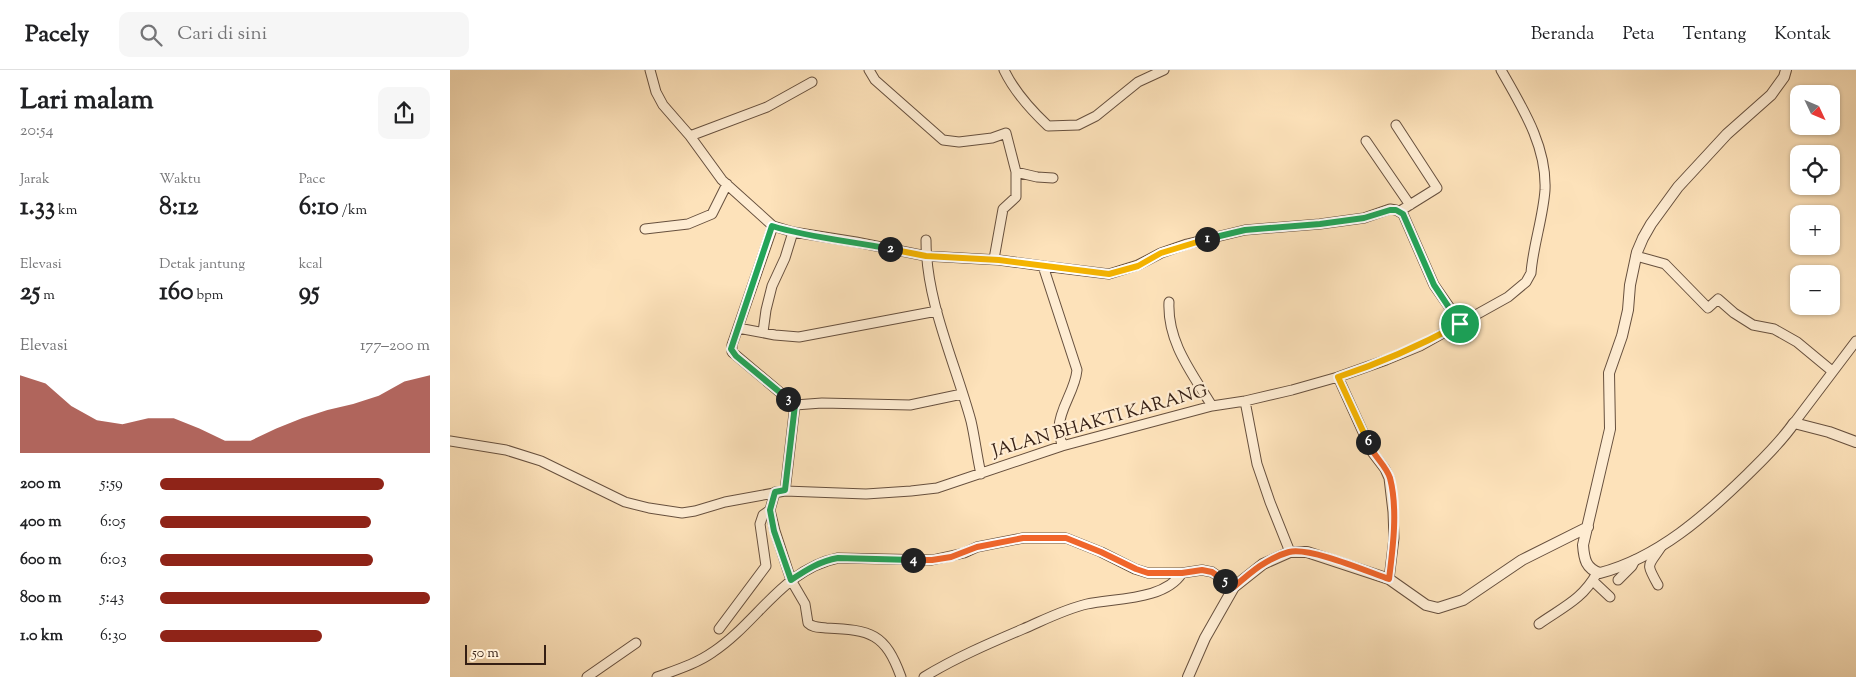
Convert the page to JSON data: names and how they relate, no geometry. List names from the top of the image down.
{
  "streets": {
    "street": ["JALAN BHAKTI KARANG"]
  },
  "scale_bar": "50 m",
  "north": "bottom right",
  "page": {
    "header": "Pacely",
    "search": "Cari di sini",
    "nav": [
      "Beranda",
      "Peta",
      "Tentang",
      "Kontak"
    ],
    "heading": ["Lari malam", "20:54"],
    "map_buttons": ["+", "−"],
    "stats": [
      ["Jarak", "1.33 km"],
      ["Waktu", "8:12"],
      ["Pace", "6:10 /km"],
      ["Elevasi", "25 m"],
      ["Detak jantung", "160 bpm"],
      ["kcal", "95"]
    ],
    "pins": [
      "1",
      "2",
      "3",
      "6",
      "4",
      "5"
    ],
    "chart": ["Elevasi", "177–200 m"],
    "list": [
      {
        "name": "200 m",
        "note": "5:59"
      },
      {
        "name": "400 m",
        "note": "6:05"
      },
      {
        "name": "600 m",
        "note": "6:03"
      },
      {
        "name": "800 m",
        "note": "5:43"
      },
      {
        "name": "1.0 km",
        "note": "6:30"
      }
    ],
    "scale": "50 m"
  }
}
